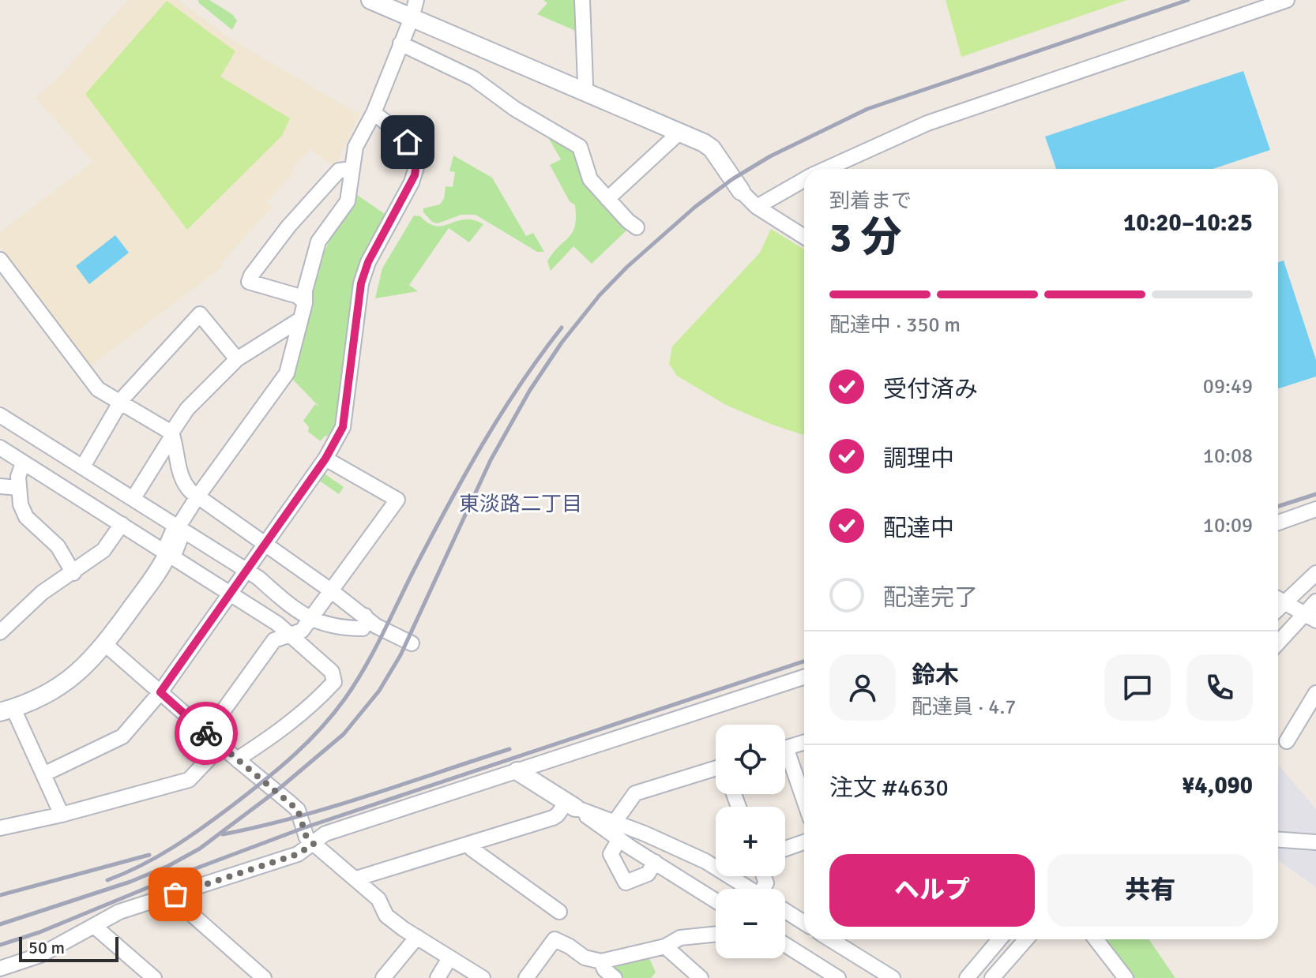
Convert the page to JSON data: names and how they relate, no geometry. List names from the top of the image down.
{
  "districts": ["東淡路二丁目"],
  "scale_bar": "50 m",
  "page": {
    "heading": ["3 分", "到着まで", "10:20–10:25"],
    "panel": [
      "鈴木",
      "配達員 · 4.7",
      "注文 #4630",
      "¥4,090"
    ],
    "bar": "配達中 · 350 m",
    "list": [
      ["受付済み", "09:49"],
      ["調理中", "10:08"],
      ["配達中", "10:09"],
      "配達完了"
    ],
    "map_buttons": ["+", "−"],
    "buttons": ["ヘルプ", "共有"],
    "scale": "50 m"
  }
}
